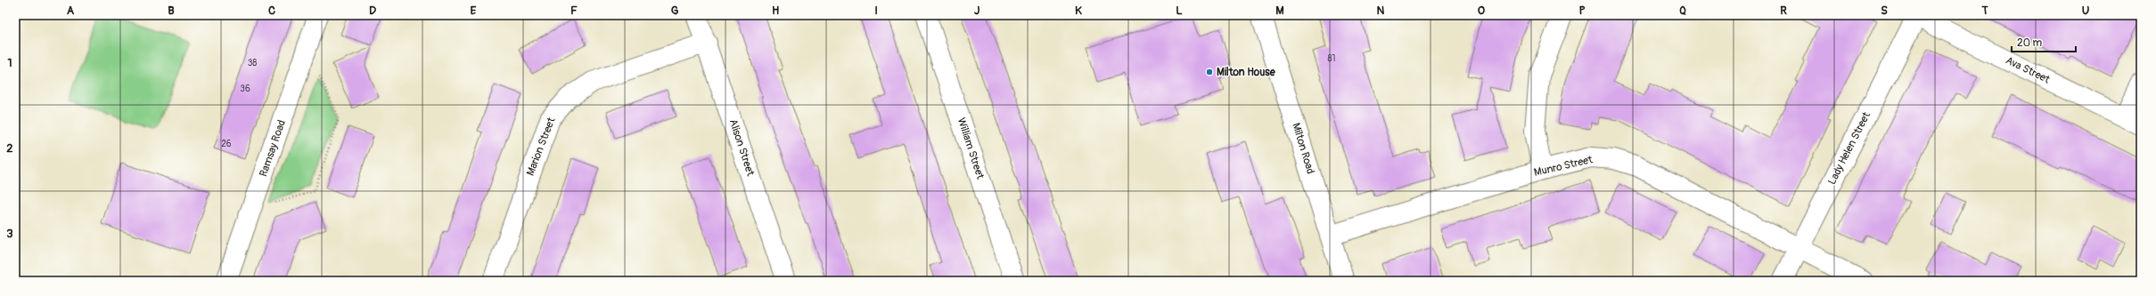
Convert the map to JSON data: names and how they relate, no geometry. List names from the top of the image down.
{
  "streets": {
    "street": [
      "Ava Street",
      "Marion Street",
      "Alison Street",
      "Ramsay Road",
      "William Street",
      "Milton Road",
      "Lady Helen Street",
      "Munro Street"
    ]
  },
  "crossings": [
    ["Ava Street", "Lady Helen Street"],
    ["Marion Street", "Alison Street"],
    ["Milton Road", "Munro Street"],
    ["Lady Helen Street", "Munro Street"]
  ],
  "places": ["Milton House"],
  "house_numbers": [
    "81",
    "38",
    "36",
    "26"
  ],
  "scale_bar": "20 m",
  "grid": {
    "columns": [
      "A",
      "B",
      "C",
      "D",
      "E",
      "F",
      "G",
      "H",
      "I",
      "J",
      "K",
      "L",
      "M",
      "N",
      "O",
      "P",
      "Q",
      "R",
      "S",
      "T",
      "U"
    ],
    "rows": ["1", "2", "3"]
  }
}
